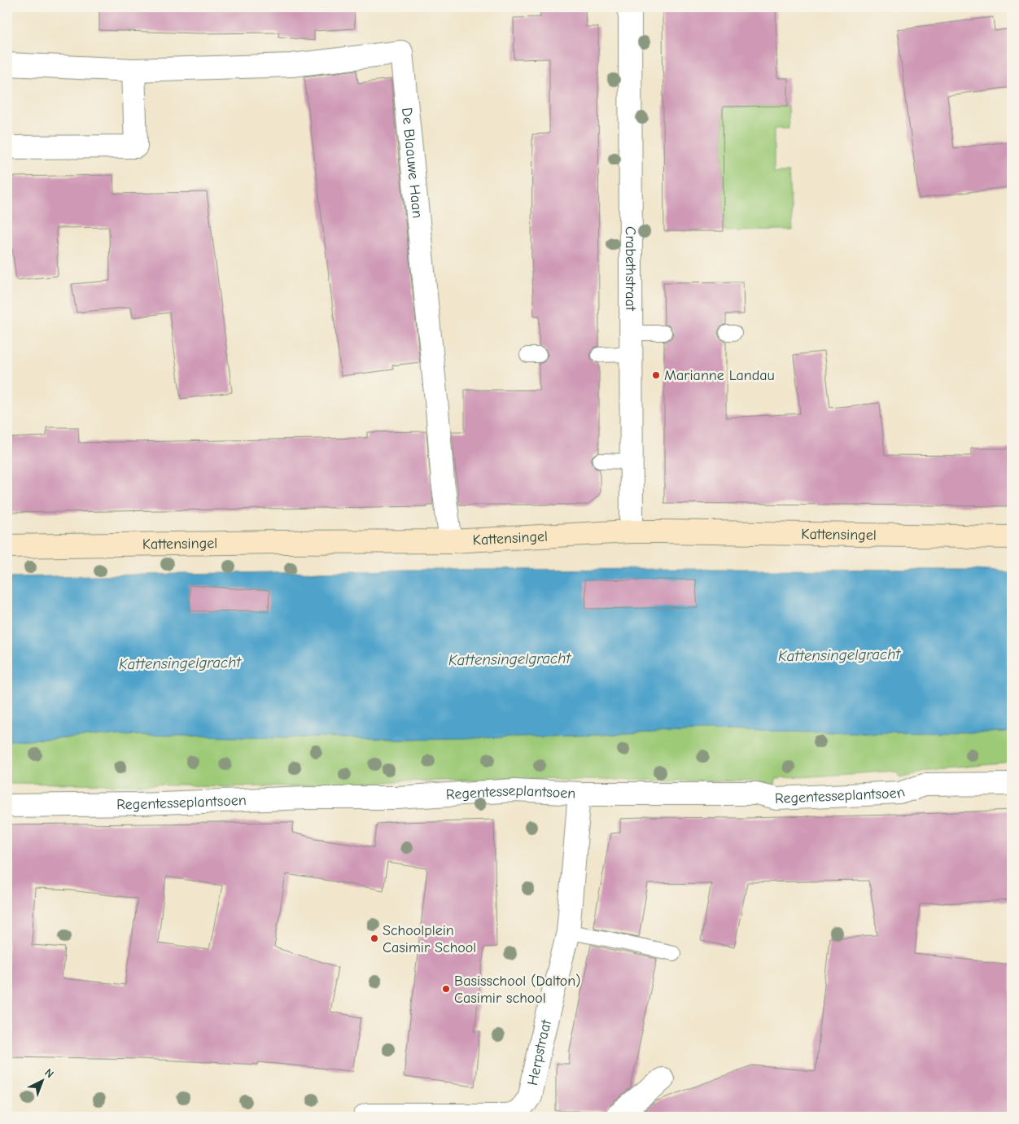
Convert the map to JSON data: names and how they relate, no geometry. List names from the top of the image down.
{
  "streets": {
    "main road": ["Kattensingel"],
    "street": [
      "De Blaauwe Haan",
      "Crabethstraat",
      "Regentesseplantsoen",
      "Herpstraat"
    ]
  },
  "crossings": [
    ["De Blaauwe Haan", "Kattensingel"],
    ["Crabethstraat", "Kattensingel"],
    ["Regentesseplantsoen", "Herpstraat"]
  ],
  "water": ["Kattensingelgracht"],
  "places": ["Marianne Landau", "Schoolplein Casimir School", "Basisschool (Dalton) Casimir school"],
  "north": "top right"
}
